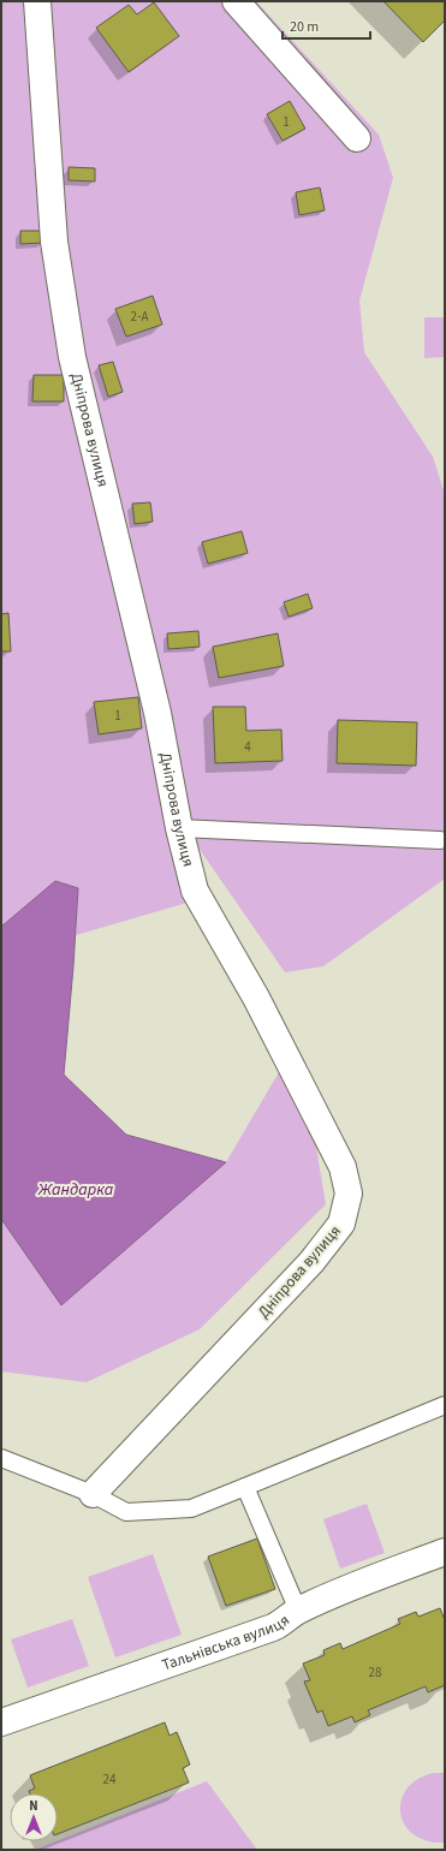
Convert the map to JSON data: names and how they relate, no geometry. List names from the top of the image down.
{
  "streets": {
    "street": ["Дніпрова вулиця", "Тальнівська вулиця"]
  },
  "water": ["Жандарка"],
  "house_numbers": [
    "1",
    "2-А",
    "1",
    "4",
    "28",
    "24"
  ],
  "scale_bar": "20 m",
  "north": "top"
}
